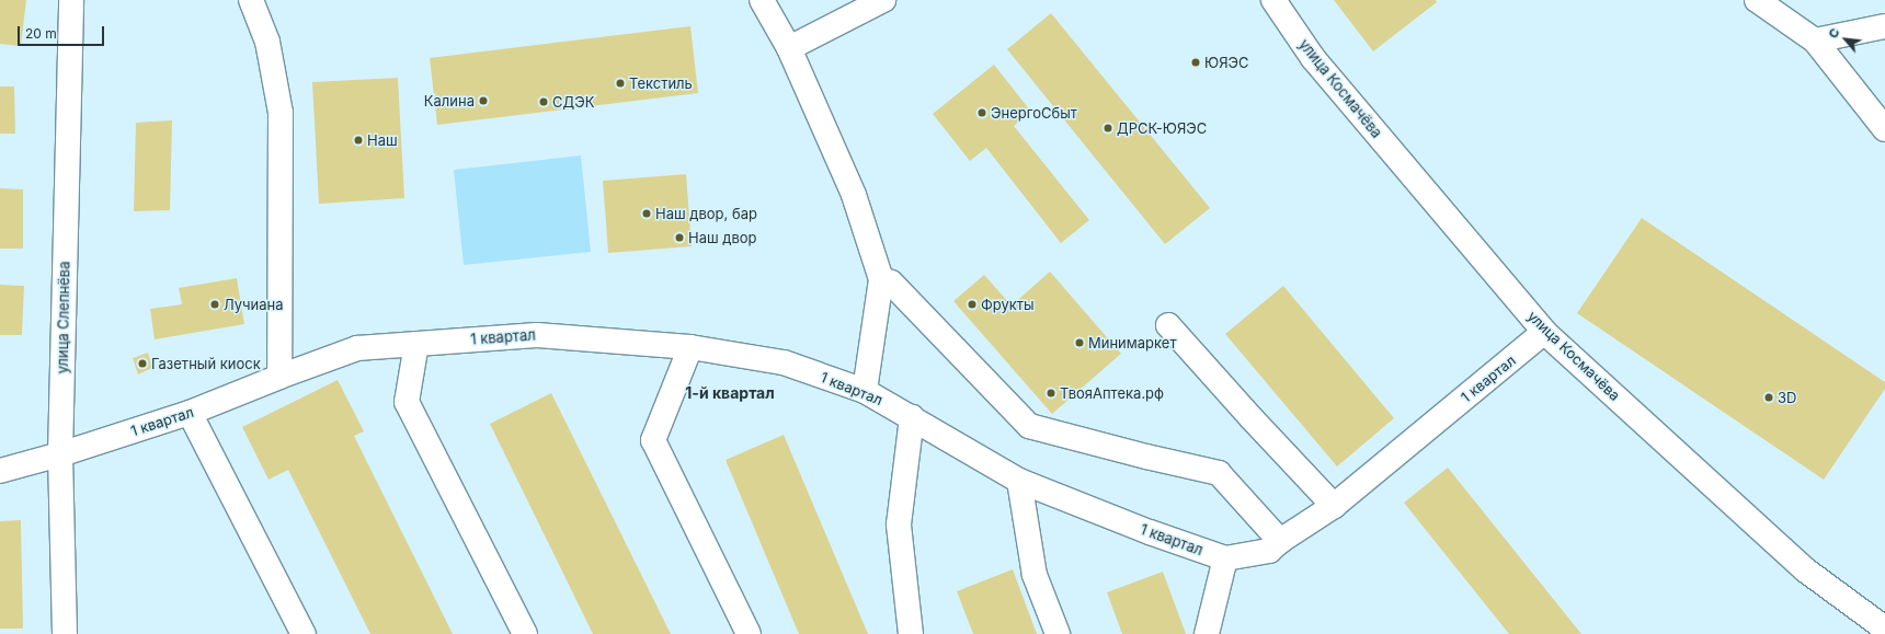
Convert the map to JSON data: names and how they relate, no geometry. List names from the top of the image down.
{
  "streets": {
    "street": ["улица Космачёва", "улица Слепнёва", "1 квартал"]
  },
  "crossings": [
    ["улица Космачёва", "1 квартал"],
    ["улица Слепнёва", "1 квартал"]
  ],
  "districts": ["1-й квартал"],
  "places": [
    "ЮЯЭС",
    "Текстиль",
    "Калина",
    "СДЭК",
    "ЭнергоСбыт",
    "ДРСК-ЮЯЭС",
    "Наш",
    "Наш двор, бар",
    "Наш двор",
    "Лучиана",
    "Фрукты",
    "Минимаркет",
    "Газетный киоск",
    "ТвояАптека.рф",
    "3D"
  ],
  "scale_bar": "20 m",
  "north": "top left"
}
